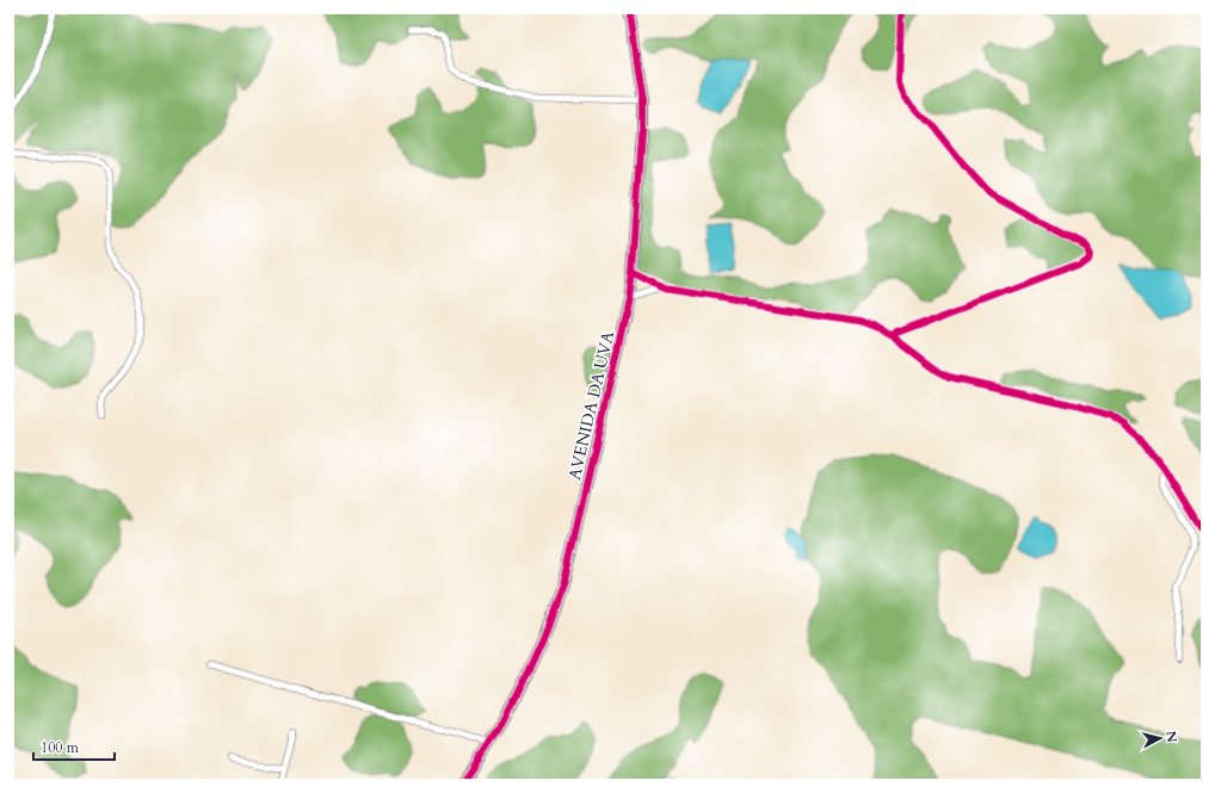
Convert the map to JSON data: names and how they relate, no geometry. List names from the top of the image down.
{
  "streets": {
    "main road": ["AVENIDA DA UVA"]
  },
  "scale_bar": "100 m",
  "north": "right"
}
